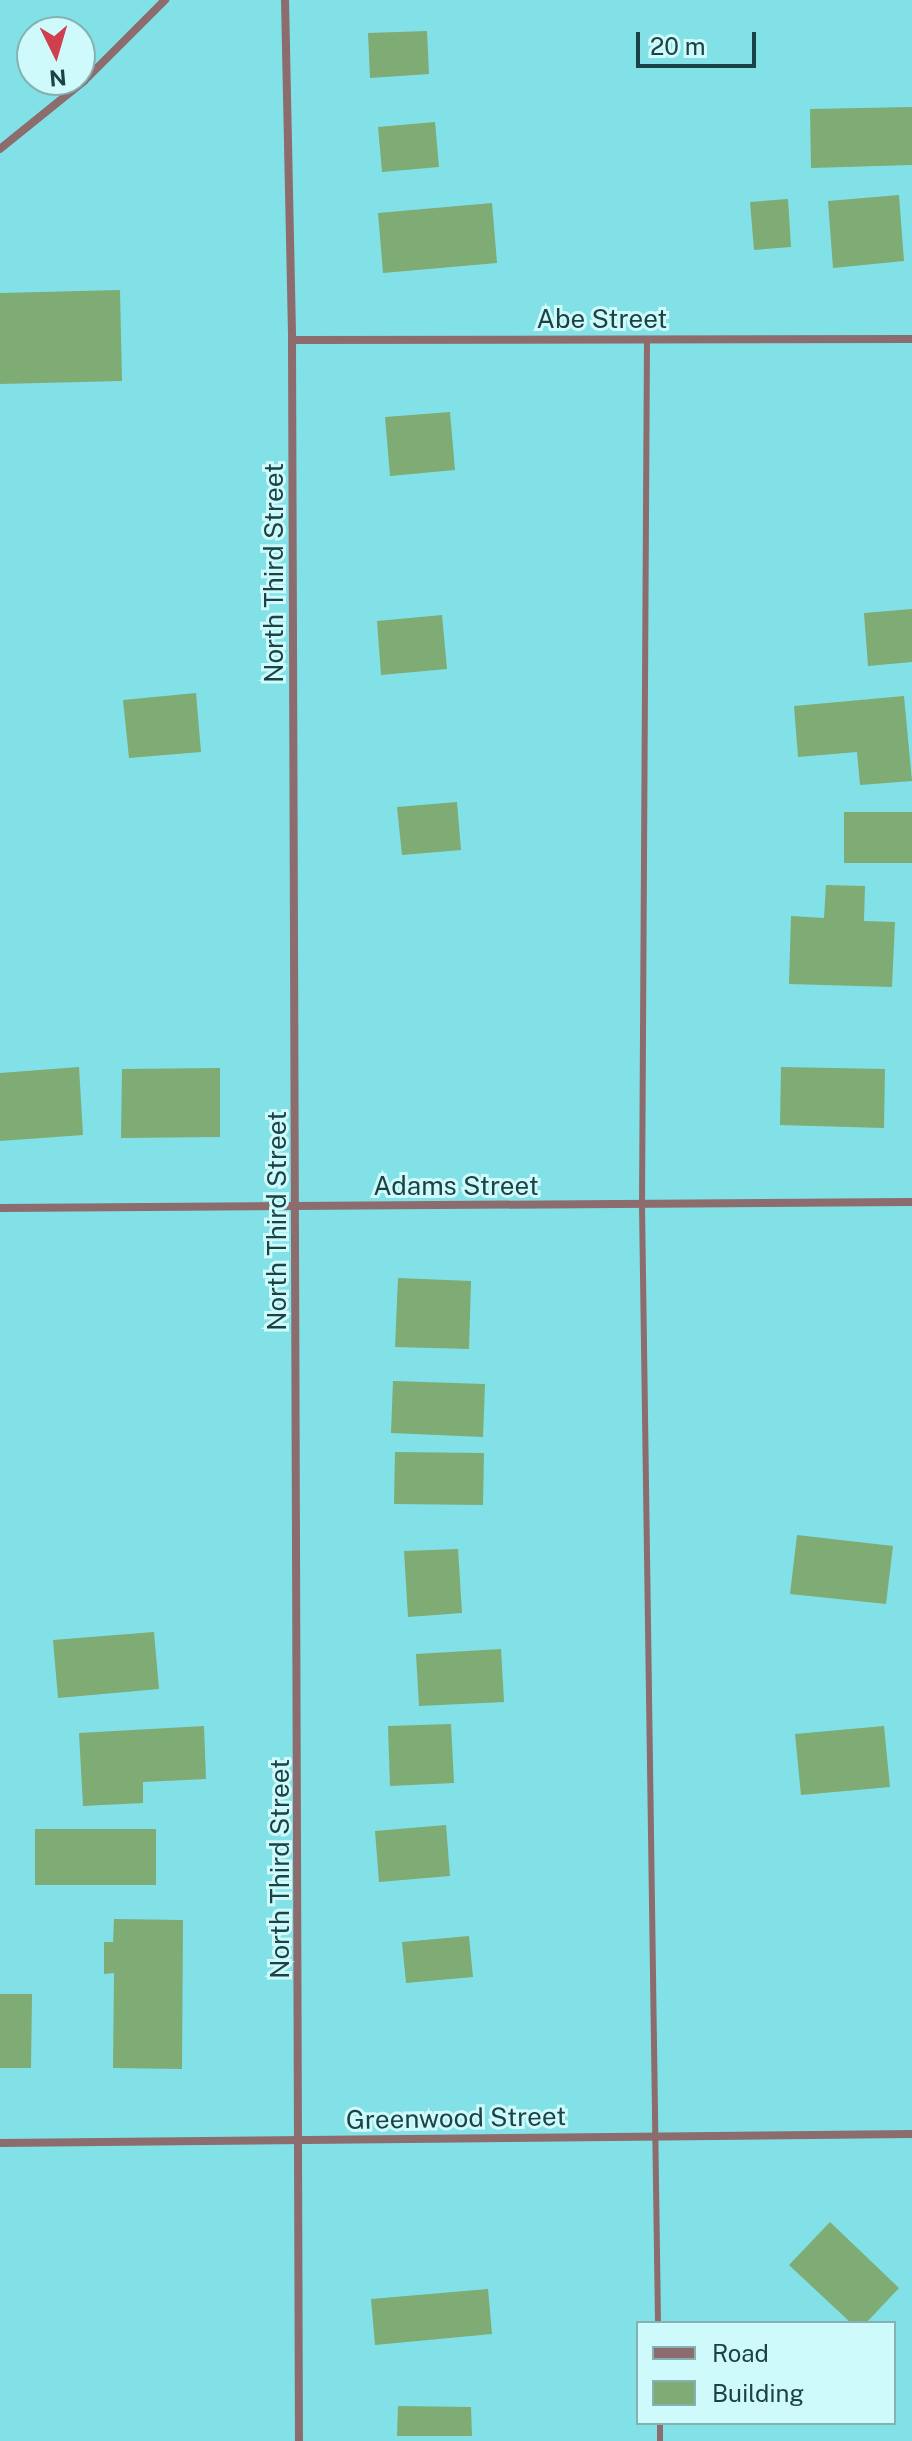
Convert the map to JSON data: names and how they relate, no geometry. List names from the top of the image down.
{
  "streets": {
    "street": [
      "Abe Street",
      "North Third Street",
      "Adams Street",
      "Greenwood Street"
    ]
  },
  "crossings": [
    ["Abe Street", "North Third Street"],
    ["North Third Street", "Adams Street"],
    ["North Third Street", "Greenwood Street"]
  ],
  "legend": ["Road", "Building"],
  "scale_bar": "20 m",
  "north": "bottom"
}
